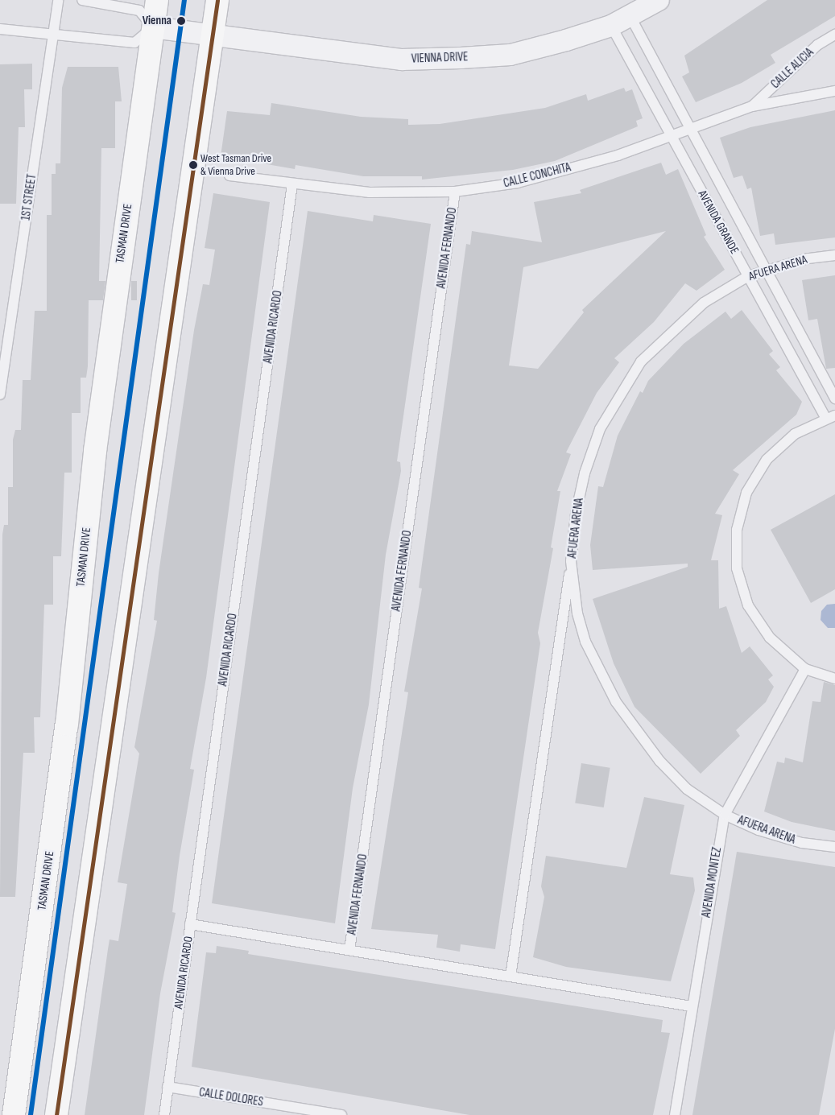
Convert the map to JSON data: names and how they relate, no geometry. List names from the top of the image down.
{
  "streets": {
    "street": ["VIENNA DRIVE", "TASMAN DRIVE"],
    "lane": [
      "CALLE ALICIA",
      "CALLE CONCHITA",
      "1ST STREET",
      "AVENIDA GRANDE",
      "AVENIDA FERNANDO",
      "AFUERA ARENA",
      "AVENIDA RICARDO",
      "AVENIDA MONTEZ",
      "CALLE DOLORES"
    ]
  },
  "crossings": [
    ["VIENNA DRIVE", "AVENIDA GRANDE"],
    ["VIENNA DRIVE", "TASMAN DRIVE"],
    ["CALLE ALICIA", "CALLE CONCHITA"],
    ["CALLE CONCHITA", "AVENIDA GRANDE"],
    ["CALLE CONCHITA", "AVENIDA FERNANDO"],
    ["CALLE CONCHITA", "AVENIDA RICARDO"],
    ["AVENIDA GRANDE", "AFUERA ARENA"],
    ["AFUERA ARENA", "AVENIDA MONTEZ"],
    ["AVENIDA RICARDO", "CALLE DOLORES"]
  ],
  "places": ["Vienna", "West Tasman Drive & Vienna Drive"]
}
